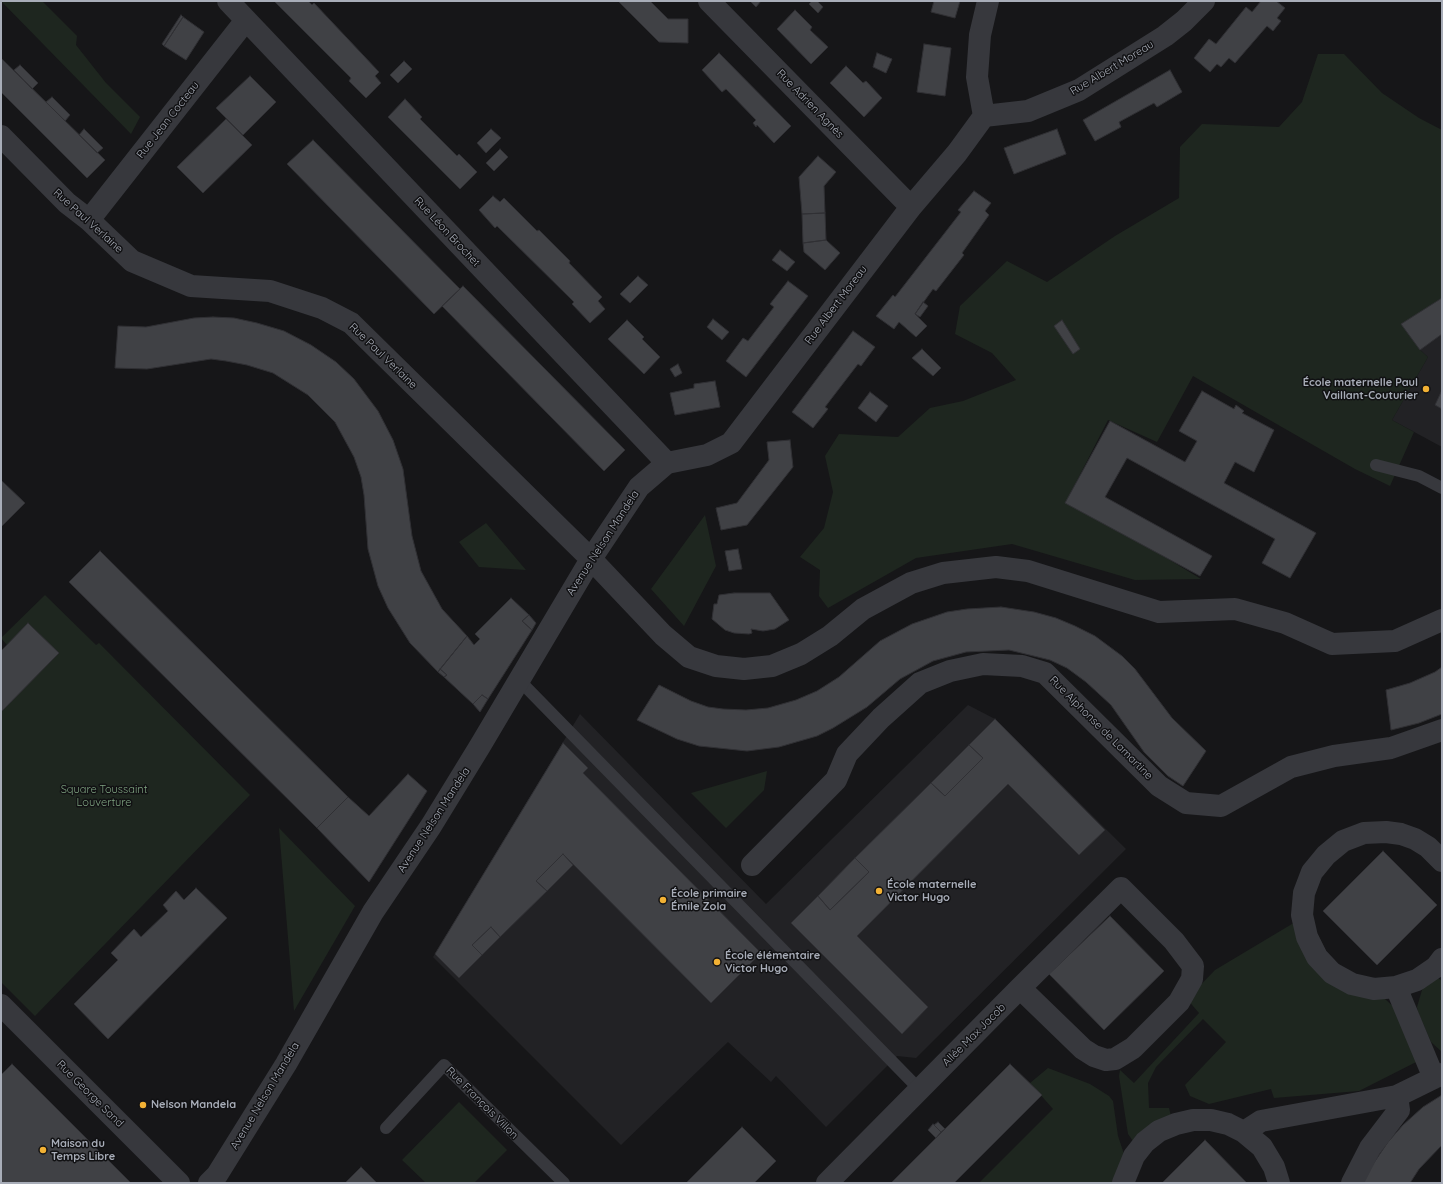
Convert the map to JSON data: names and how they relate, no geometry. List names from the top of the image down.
{
  "streets": {
    "street": [
      "Rue Albert Moreau",
      "Rue Adrien Agnès",
      "Rue Jean Cocteau",
      "Rue Paul Verlaine",
      "Rue Léon Brochet",
      "Avenue Nelson Mandela",
      "Rue Alphonse de Lamartine",
      "Allée Max Jacob",
      "Rue George Sand"
    ],
    "lane": ["Rue François Villon"]
  },
  "crossings": [
    ["Rue Albert Moreau", "Rue Adrien Agnès"],
    ["Rue Albert Moreau", "Rue Léon Brochet"],
    ["Rue Albert Moreau", "Avenue Nelson Mandela"],
    ["Rue Jean Cocteau", "Rue Paul Verlaine"],
    ["Rue Jean Cocteau", "Rue Léon Brochet"],
    ["Rue Paul Verlaine", "Avenue Nelson Mandela"],
    ["Rue Léon Brochet", "Avenue Nelson Mandela"]
  ],
  "parks": ["Square Toussaint Louverture"],
  "places": [
    "École maternelle Paul Vaillant-Couturier",
    "École maternelle Victor Hugo",
    "École primaire Émile Zola",
    "École élémentaire Victor Hugo",
    "Nelson Mandela",
    "Maison du Temps Libre"
  ]
}
